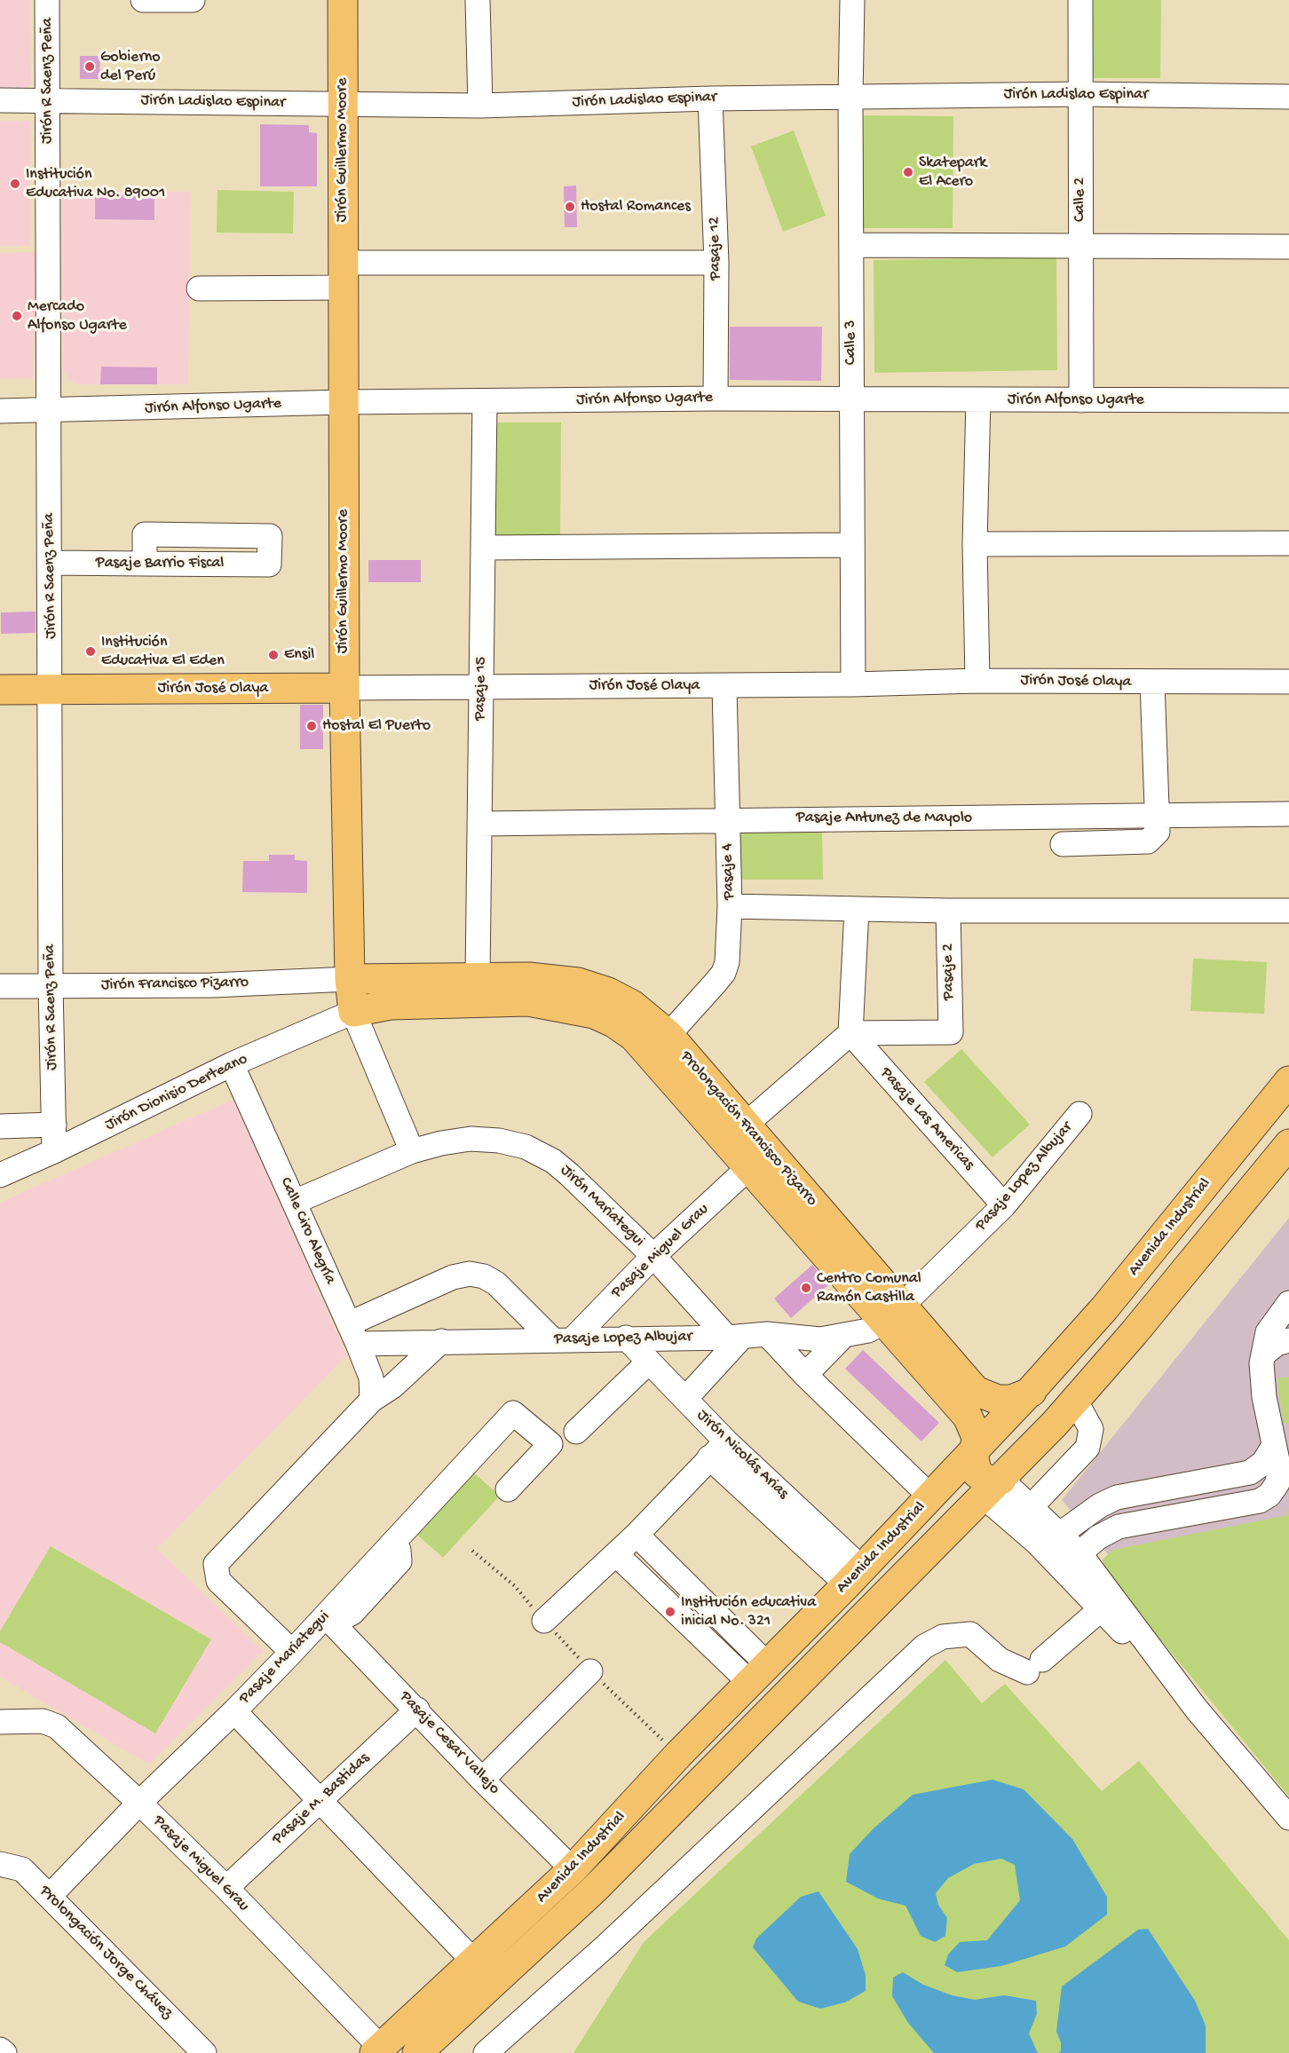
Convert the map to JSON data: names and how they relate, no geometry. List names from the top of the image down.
{
  "streets": {
    "main road": [
      "Jirón Guillermo Moore",
      "Jirón José Olaya",
      "Prolongación Francisco Pizarro",
      "Avenida Industrial"
    ],
    "street": [
      "Jirón R Saenz Peña",
      "Jirón Ladislao Espinar",
      "Calle 2",
      "Pasaje 12",
      "Calle 3",
      "Jirón Alfonso Ugarte",
      "Pasaje Barrio Fiscal",
      "Pasaje 15",
      "Pasaje Antunez de Mayolo",
      "Pasaje 4",
      "Pasaje 2",
      "Jirón Francisco Pizarro",
      "Jirón Dionisio Derteano",
      "Pasaje Las Americas",
      "Pasaje Lopez Albujar",
      "Jirón Mariategui",
      "Calle Ciro Alegría",
      "Pasaje Miguel Grau",
      "Jirón Nicolás Arias",
      "Pasaje Mariategui",
      "Pasaje Cesar Vallejo",
      "Pasaje M. Bastidas",
      "Prolongación Jorge Chávez"
    ]
  },
  "crossings": [
    ["Jirón R Saenz Peña", "Jirón Ladislao Espinar"],
    ["Jirón R Saenz Peña", "Jirón Alfonso Ugarte"],
    ["Jirón R Saenz Peña", "Pasaje Barrio Fiscal"],
    ["Jirón R Saenz Peña", "Jirón José Olaya"],
    ["Jirón R Saenz Peña", "Jirón Francisco Pizarro"],
    ["Jirón R Saenz Peña", "Jirón Dionisio Derteano"],
    ["Jirón Ladislao Espinar", "Jirón Guillermo Moore"],
    ["Jirón Ladislao Espinar", "Calle 2"],
    ["Jirón Ladislao Espinar", "Pasaje 12"],
    ["Jirón Ladislao Espinar", "Calle 3"],
    ["Jirón Guillermo Moore", "Jirón Alfonso Ugarte"],
    ["Jirón Guillermo Moore", "Jirón José Olaya"],
    ["Jirón Guillermo Moore", "Jirón Francisco Pizarro"],
    ["Jirón Guillermo Moore", "Jirón Dionisio Derteano"],
    ["Jirón Guillermo Moore", "Prolongación Francisco Pizarro"],
    ["Jirón Guillermo Moore", "Jirón Mariategui"],
    ["Calle 2", "Jirón Alfonso Ugarte"],
    ["Pasaje 12", "Jirón Alfonso Ugarte"],
    ["Calle 3", "Jirón Alfonso Ugarte"],
    ["Calle 3", "Jirón José Olaya"],
    ["Jirón Alfonso Ugarte", "Pasaje 15"],
    ["Jirón José Olaya", "Pasaje 15"],
    ["Jirón José Olaya", "Pasaje 4"],
    ["Pasaje 15", "Pasaje Antunez de Mayolo"],
    ["Pasaje 15", "Prolongación Francisco Pizarro"],
    ["Pasaje Antunez de Mayolo", "Pasaje 4"],
    ["Pasaje 4", "Prolongación Francisco Pizarro"],
    ["Pasaje 2", "Pasaje Las Americas"],
    ["Jirón Francisco Pizarro", "Prolongación Francisco Pizarro"],
    ["Jirón Dionisio Derteano", "Prolongación Francisco Pizarro"],
    ["Jirón Dionisio Derteano", "Calle Ciro Alegría"],
    ["Pasaje Las Americas", "Pasaje Lopez Albujar"],
    ["Prolongación Francisco Pizarro", "Pasaje Lopez Albujar"],
    ["Prolongación Francisco Pizarro", "Avenida Industrial"],
    ["Prolongación Francisco Pizarro", "Pasaje Miguel Grau"],
    ["Pasaje Lopez Albujar", "Jirón Mariategui"],
    ["Pasaje Lopez Albujar", "Calle Ciro Alegría"],
    ["Pasaje Lopez Albujar", "Pasaje Miguel Grau"],
    ["Pasaje Lopez Albujar", "Jirón Nicolás Arias"],
    ["Jirón Mariategui", "Calle Ciro Alegría"],
    ["Jirón Mariategui", "Pasaje Miguel Grau"],
    ["Avenida Industrial", "Pasaje Miguel Grau"],
    ["Avenida Industrial", "Jirón Nicolás Arias"],
    ["Avenida Industrial", "Pasaje Cesar Vallejo"],
    ["Pasaje Miguel Grau", "Pasaje Mariategui"],
    ["Pasaje Miguel Grau", "Pasaje M. Bastidas"],
    ["Pasaje Mariategui", "Pasaje Cesar Vallejo"],
    ["Pasaje Mariategui", "Prolongación Jorge Chávez"],
    ["Pasaje Cesar Vallejo", "Pasaje M. Bastidas"]
  ],
  "places": [
    "Gobierno del Perú",
    "Skatepark El Acero",
    "Institución Educativa No. 89001",
    "Hostal Romances",
    "Mercado Alfonso Ugarte",
    "Institución Educativa El Eden",
    "Ensil",
    "Hostal El Puerto",
    "Centro Comunal Ramón Castilla",
    "Institución educativa inicial No. 321"
  ]
}
